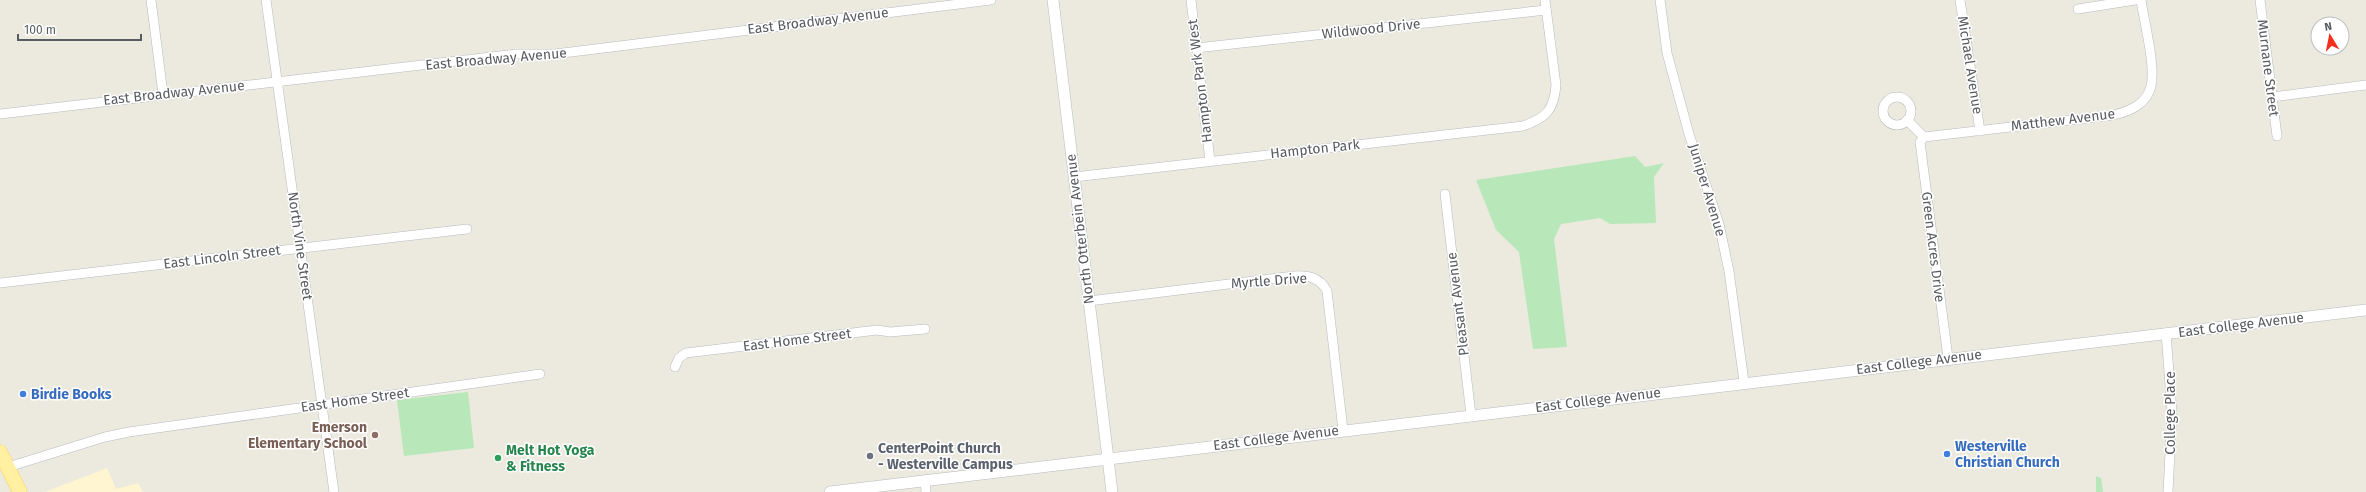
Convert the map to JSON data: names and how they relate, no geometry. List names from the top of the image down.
{
  "streets": {
    "street": [
      "East Broadway Avenue",
      "Wildwood Drive",
      "Michael Avenue",
      "Murnane Street",
      "Hampton Park West",
      "Matthew Avenue",
      "Hampton Park",
      "Juniper Avenue",
      "North Otterbein Avenue",
      "North Vine Street",
      "Green Acres Drive",
      "East Lincoln Street",
      "Myrtle Drive",
      "Pleasant Avenue",
      "East College Avenue",
      "East Home Street",
      "College Place"
    ]
  },
  "crossings": [
    ["East Broadway Avenue", "North Vine Street"],
    ["Wildwood Drive", "Hampton Park West"],
    ["Wildwood Drive", "Hampton Park"],
    ["Michael Avenue", "Matthew Avenue"],
    ["Hampton Park West", "Hampton Park"],
    ["Matthew Avenue", "Green Acres Drive"],
    ["Hampton Park", "North Otterbein Avenue"],
    ["Juniper Avenue", "East College Avenue"],
    ["North Otterbein Avenue", "Myrtle Drive"],
    ["North Otterbein Avenue", "East College Avenue"],
    ["North Vine Street", "East Lincoln Street"],
    ["North Vine Street", "East Home Street"],
    ["Green Acres Drive", "East College Avenue"],
    ["Myrtle Drive", "East College Avenue"],
    ["Pleasant Avenue", "East College Avenue"],
    ["East College Avenue", "College Place"]
  ],
  "places": [
    "Birdie Books",
    "Emerson Elementary School",
    "Westerville Christian Church",
    "CenterPoint Church - Westerville Campus",
    "Melt Hot Yoga & Fitness"
  ],
  "scale_bar": "100 m",
  "north": "top"
}
